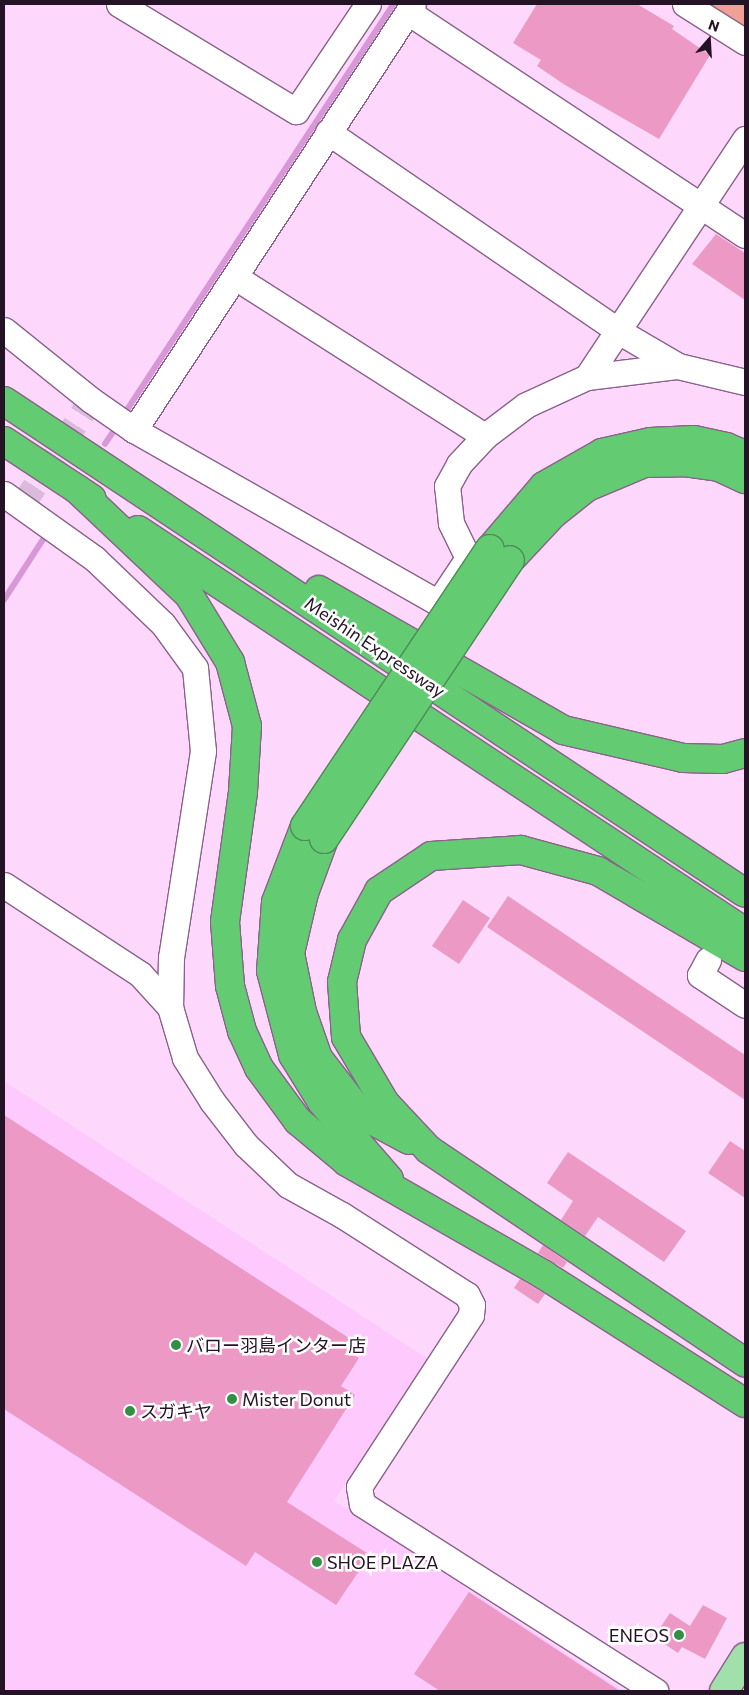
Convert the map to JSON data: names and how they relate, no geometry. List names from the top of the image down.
{
  "streets": {
    "highway": ["Meishin Expressway"]
  },
  "places": [
    "バロー羽島インター店",
    "Mister Donut",
    "スガキヤ",
    "SHOE PLAZA",
    "ENEOS"
  ],
  "north": "top"
}
